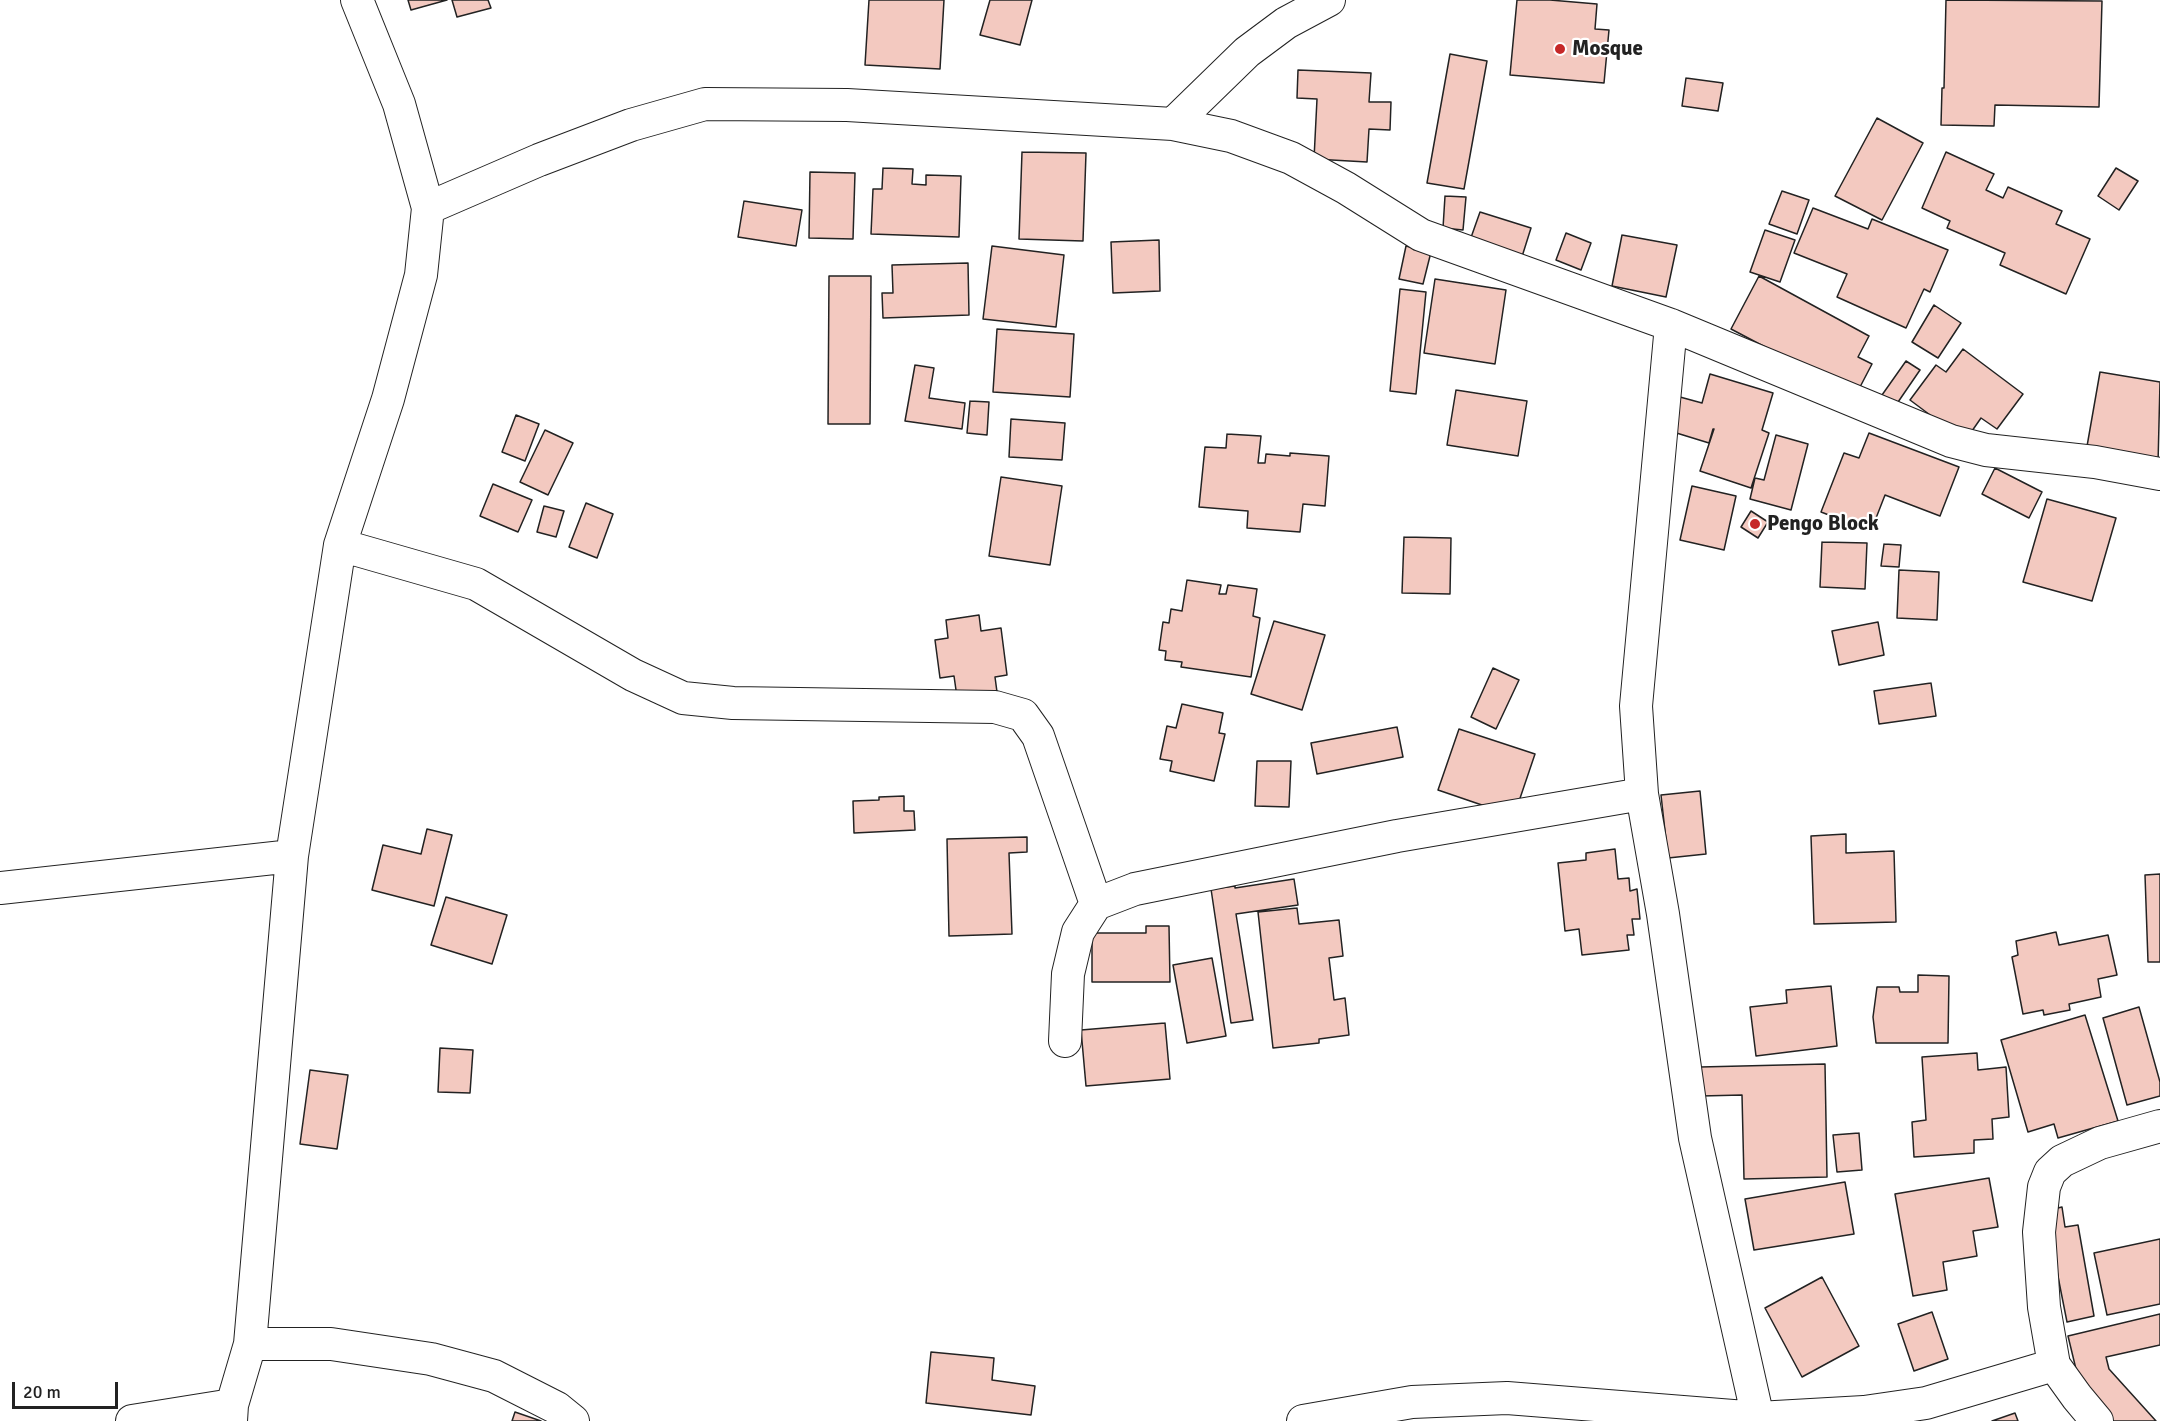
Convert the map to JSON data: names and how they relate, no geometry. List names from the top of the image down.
{
  "places": ["Mosque", "Pengo Block"],
  "scale_bar": "20 m"
}
